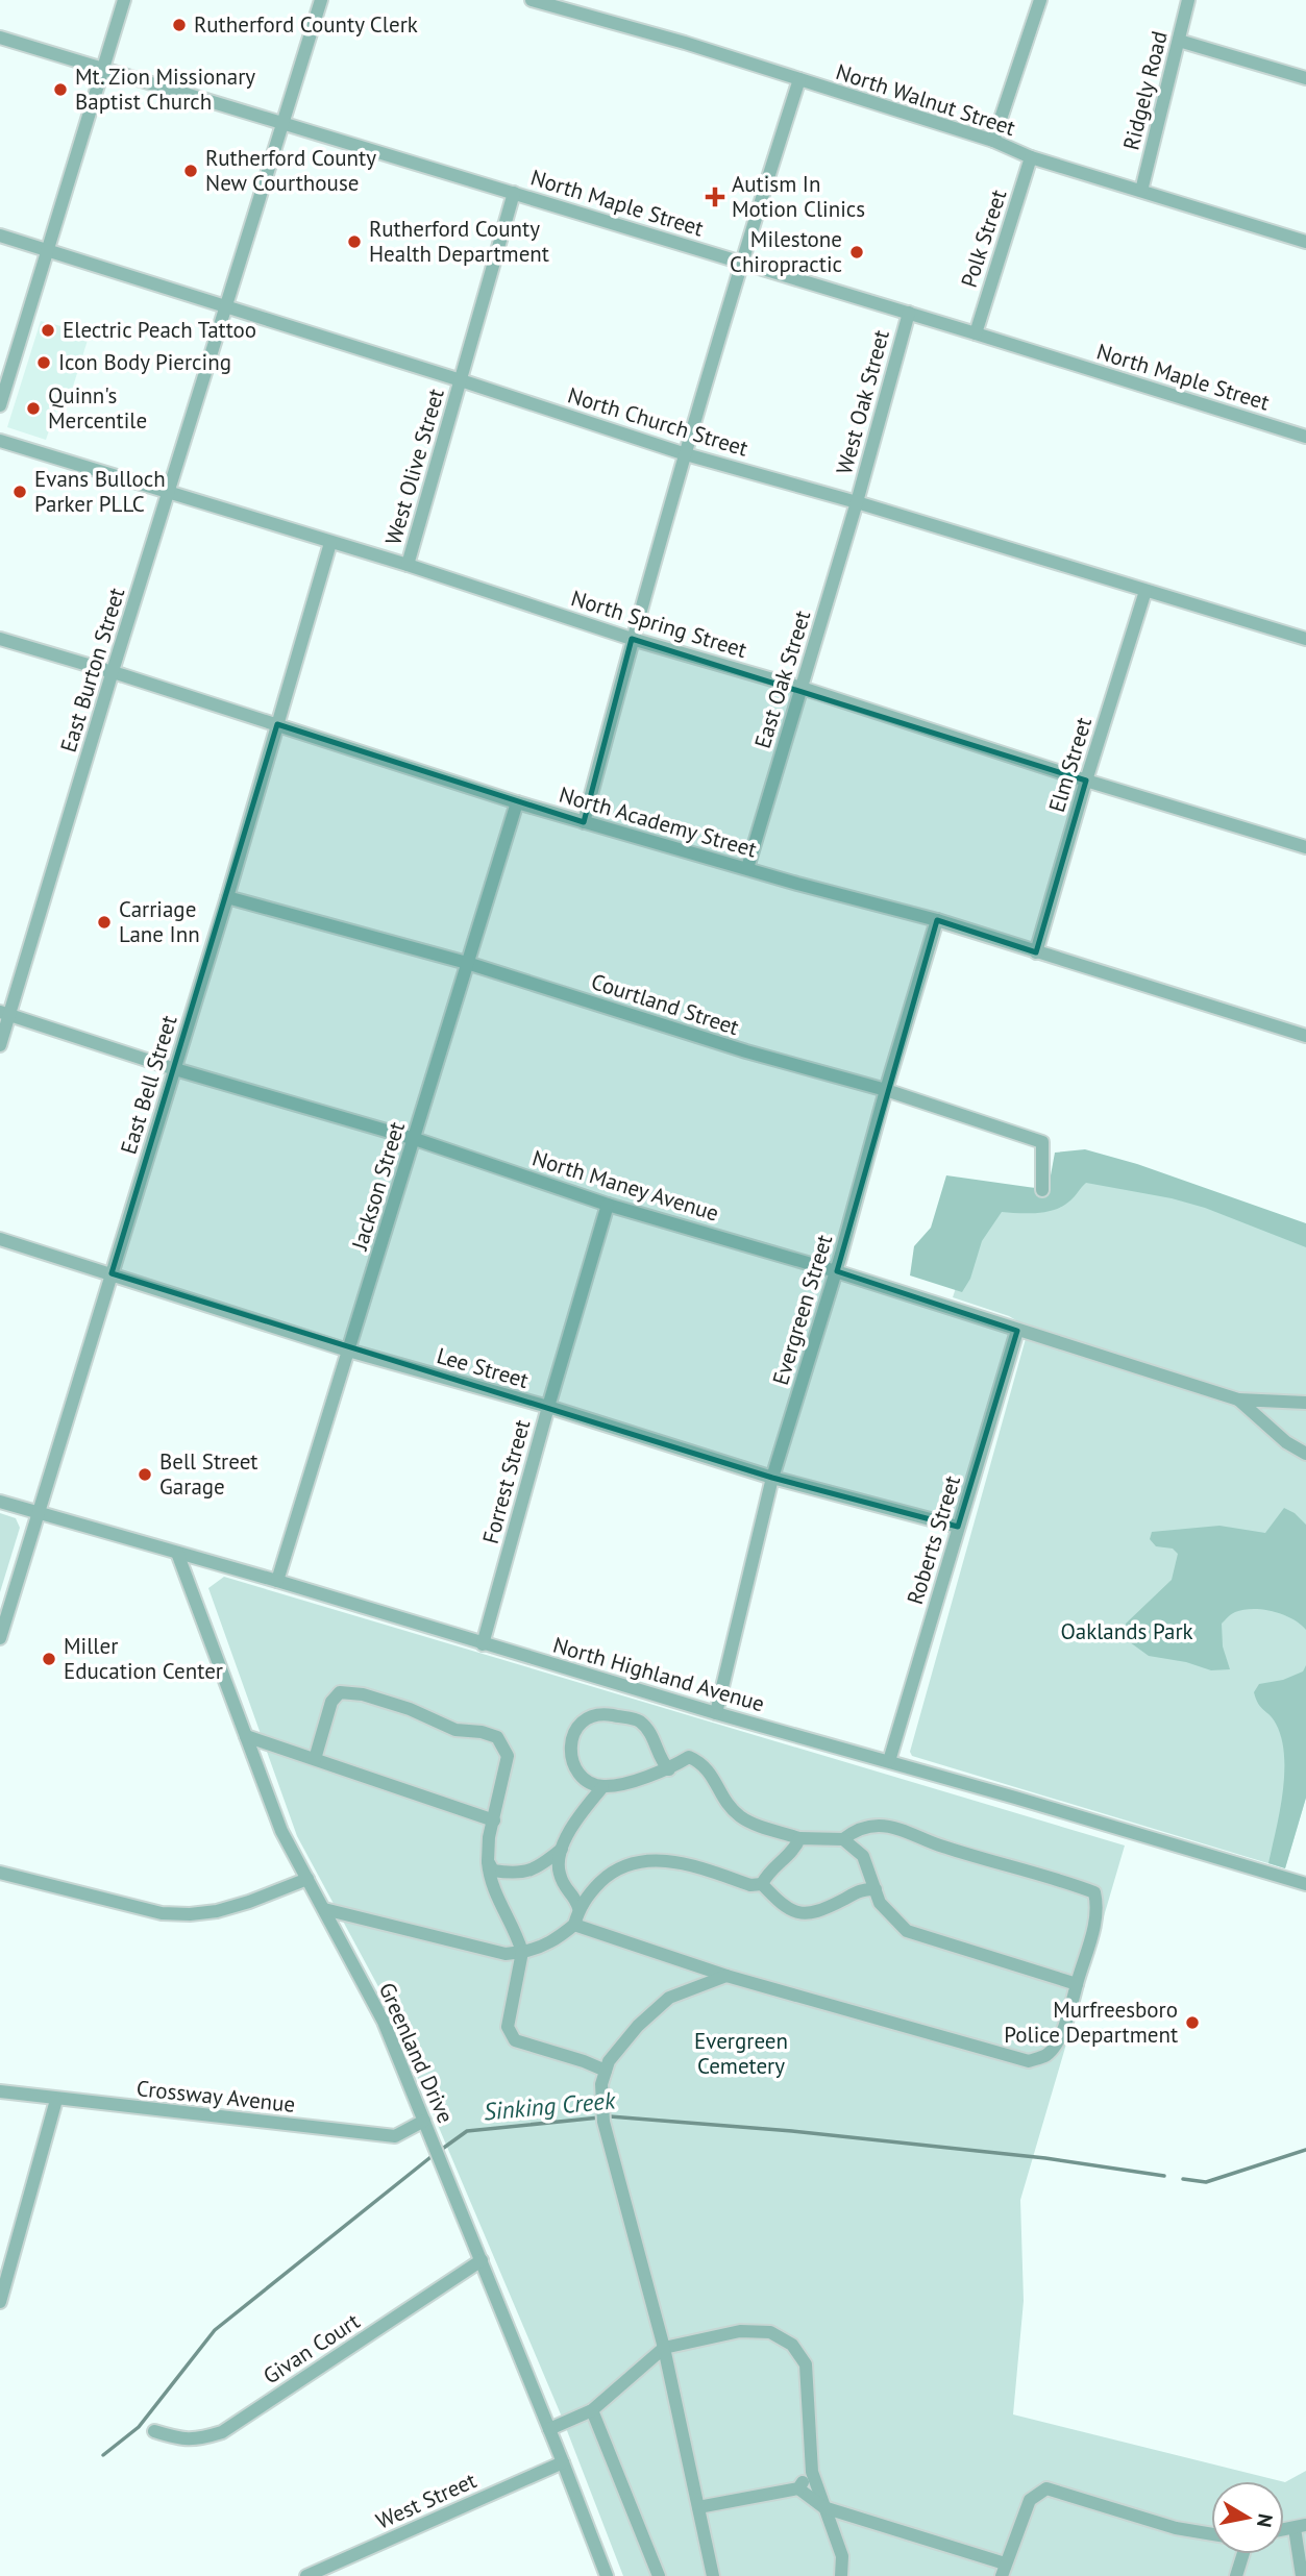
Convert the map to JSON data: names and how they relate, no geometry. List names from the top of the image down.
{
  "streets": {
    "street": [
      "Ridgely Road",
      "North Walnut Street",
      "North Maple Street",
      "Polk Street",
      "West Oak Street",
      "North Church Street",
      "West Olive Street",
      "North Spring Street",
      "East Burton Street",
      "East Oak Street",
      "Elm Street",
      "North Academy Street",
      "Courtland Street",
      "East Bell Street",
      "Jackson Street",
      "North Maney Avenue",
      "Evergreen Street",
      "Lee Street",
      "Forrest Street",
      "Roberts Street",
      "North Highland Avenue",
      "Greenland Drive",
      "Crossway Avenue",
      "Givan Court",
      "West Street"
    ]
  },
  "crossings": [
    ["Ridgely Road", "North Walnut Street"],
    ["North Walnut Street", "Polk Street"],
    ["North Maple Street", "Polk Street"],
    ["North Maple Street", "West Oak Street"],
    ["North Maple Street", "West Olive Street"],
    ["North Maple Street", "East Burton Street"],
    ["West Oak Street", "North Church Street"],
    ["West Oak Street", "East Oak Street"],
    ["North Church Street", "West Olive Street"],
    ["North Church Street", "East Burton Street"],
    ["North Church Street", "East Oak Street"],
    ["North Church Street", "Elm Street"],
    ["West Olive Street", "North Spring Street"],
    ["North Spring Street", "East Burton Street"],
    ["North Spring Street", "East Oak Street"],
    ["North Spring Street", "Elm Street"],
    ["North Spring Street", "East Bell Street"],
    ["East Burton Street", "North Academy Street"],
    ["East Burton Street", "North Maney Avenue"],
    ["East Oak Street", "North Academy Street"],
    ["Elm Street", "North Academy Street"],
    ["North Academy Street", "East Bell Street"],
    ["North Academy Street", "Jackson Street"],
    ["North Academy Street", "Evergreen Street"],
    ["Courtland Street", "East Bell Street"],
    ["Courtland Street", "Jackson Street"],
    ["Courtland Street", "Evergreen Street"],
    ["East Bell Street", "North Maney Avenue"],
    ["East Bell Street", "Lee Street"],
    ["East Bell Street", "North Highland Avenue"],
    ["Jackson Street", "North Maney Avenue"],
    ["Jackson Street", "Lee Street"],
    ["Jackson Street", "North Highland Avenue"],
    ["North Maney Avenue", "Evergreen Street"],
    ["North Maney Avenue", "Forrest Street"],
    ["North Maney Avenue", "Roberts Street"],
    ["Evergreen Street", "Lee Street"],
    ["Evergreen Street", "North Highland Avenue"],
    ["Lee Street", "Forrest Street"],
    ["Lee Street", "Roberts Street"],
    ["Forrest Street", "North Highland Avenue"],
    ["Roberts Street", "North Highland Avenue"],
    ["North Highland Avenue", "Greenland Drive"],
    ["Greenland Drive", "Crossway Avenue"],
    ["Greenland Drive", "Givan Court"],
    ["Greenland Drive", "West Street"]
  ],
  "water": ["Sinking Creek"],
  "parks": ["Oaklands Park", "Evergreen Cemetery"],
  "places": {
    "other": [
      "Rutherford County Clerk",
      "Mt. Zion Missionary Baptist Church",
      "Rutherford County New Courthouse",
      "Rutherford County Health Department",
      "Milestone Chiropractic",
      "Electric Peach Tattoo",
      "Icon Body Piercing",
      "Quinn's Mercentile",
      "Evans Bulloch Parker PLLC",
      "Carriage Lane Inn",
      "Bell Street Garage",
      "Miller Education Center",
      "Murfreesboro Police Department"
    ],
    "health": ["Autism In Motion Clinics"]
  },
  "north": "right"
}
